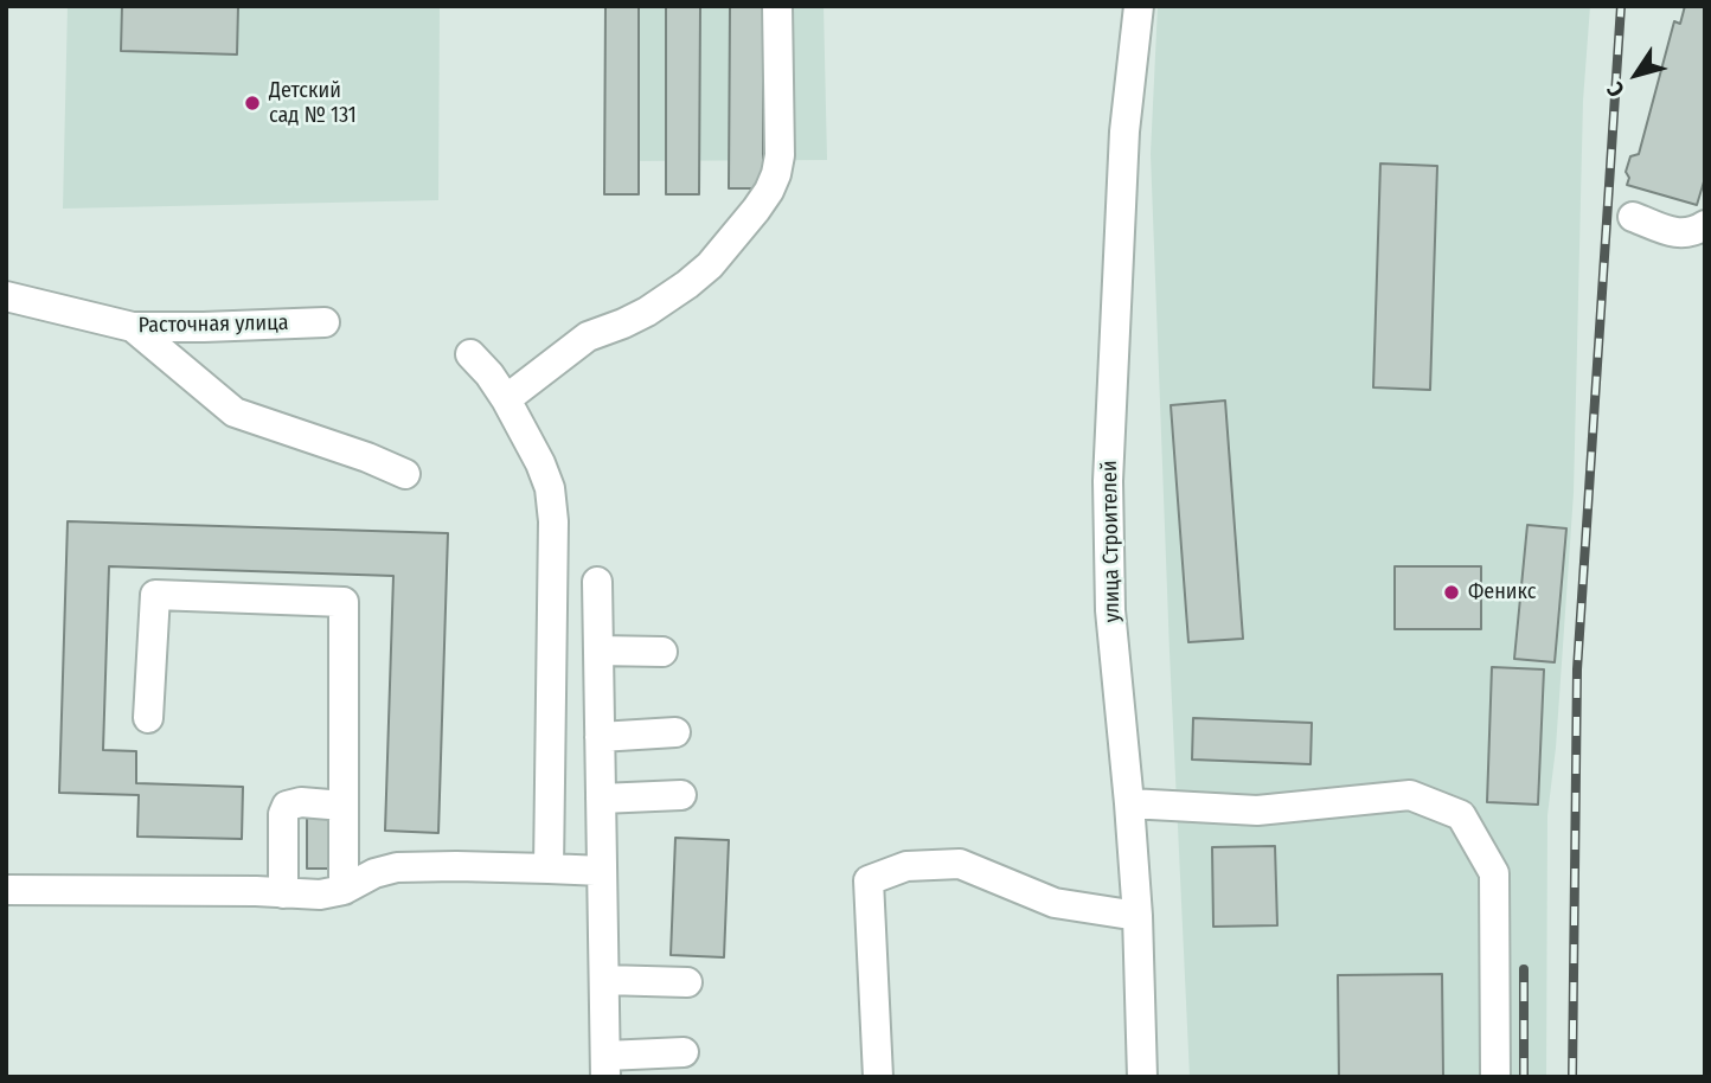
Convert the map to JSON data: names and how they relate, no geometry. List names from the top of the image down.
{
  "streets": {
    "street": ["Расточная улица", "улица Строителей"]
  },
  "places": ["Детский сад № 131", "Феникс"],
  "north": "bottom left"
}
